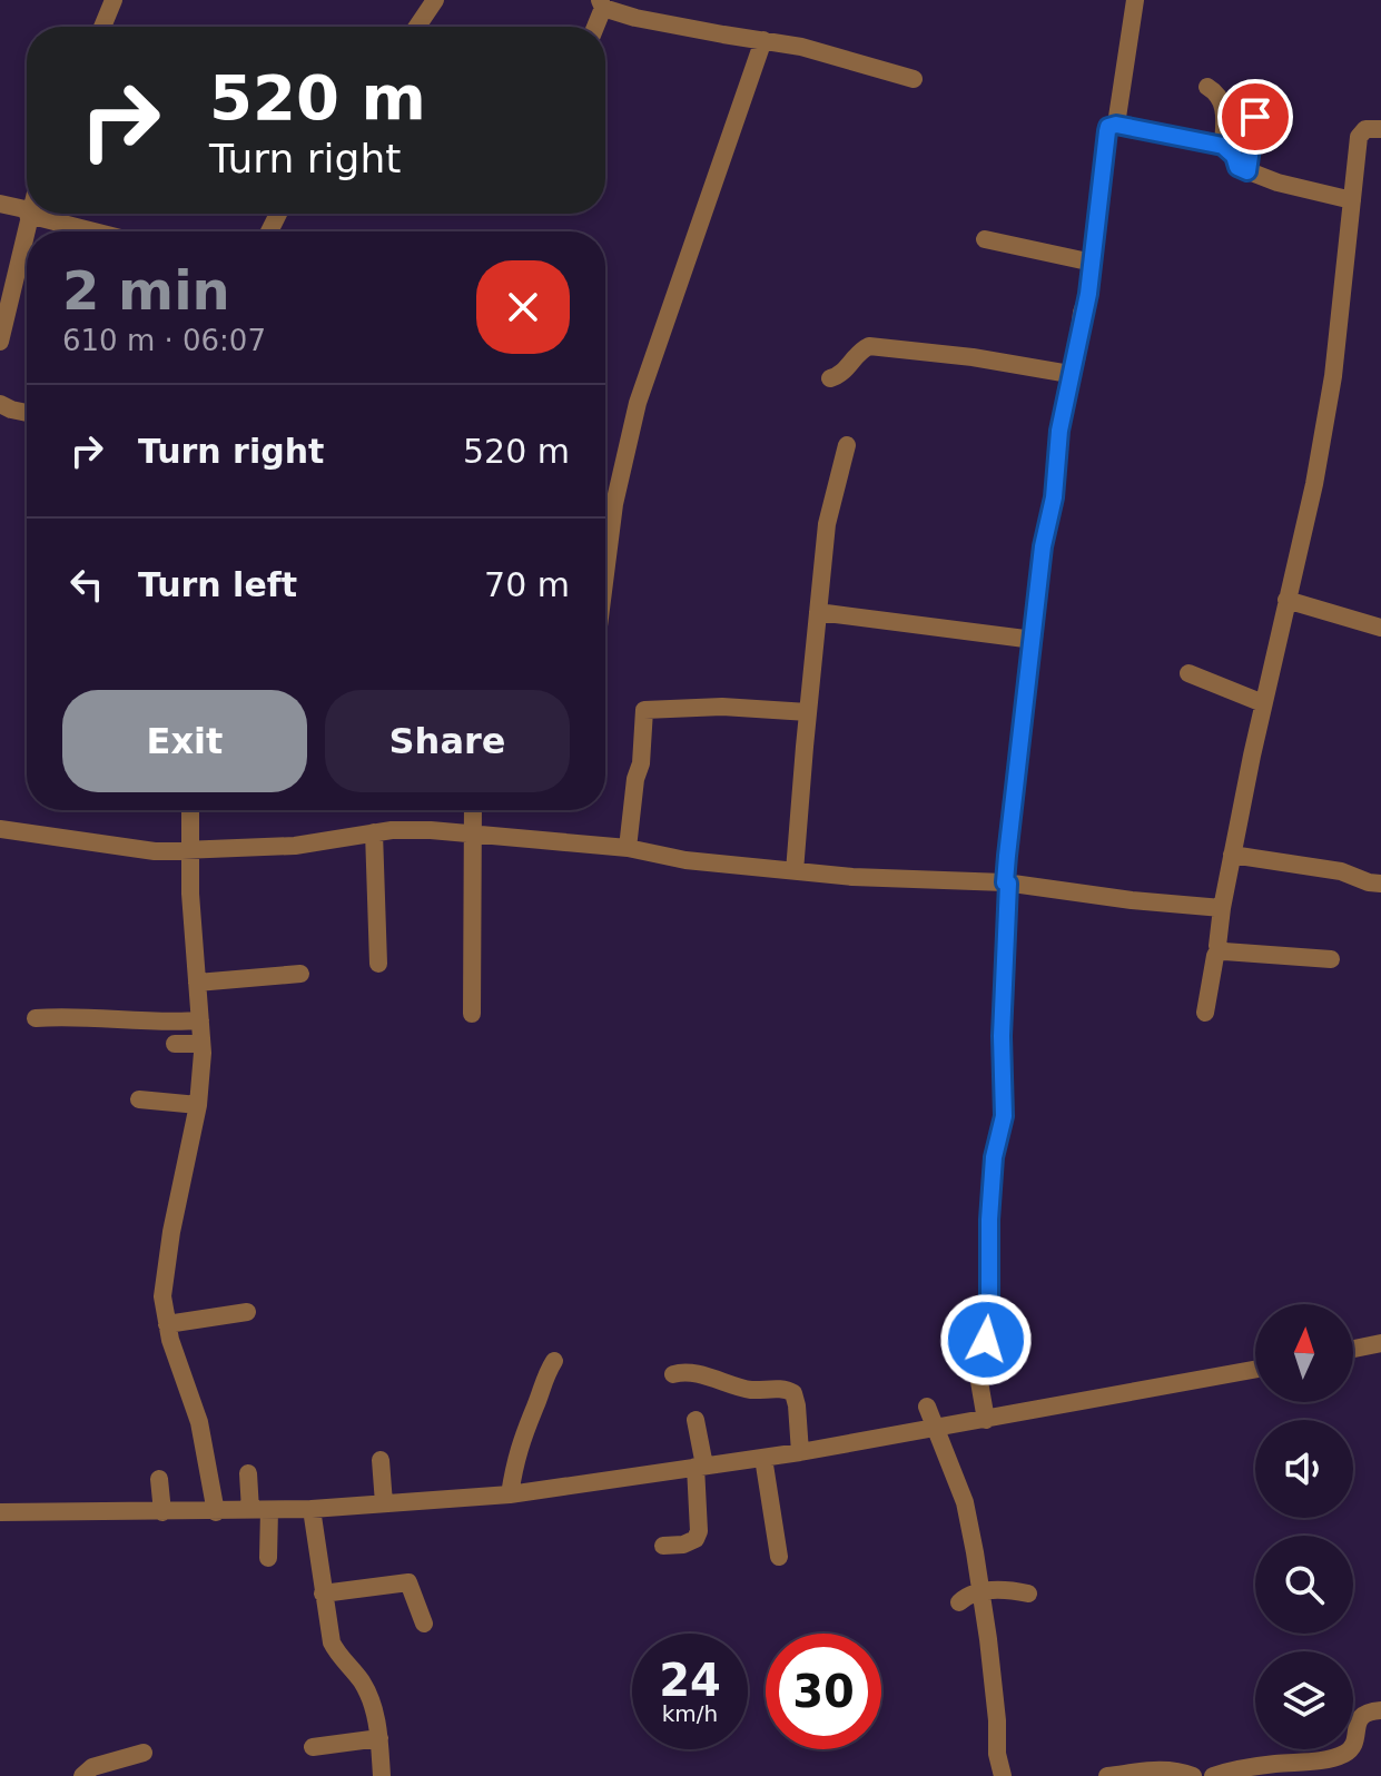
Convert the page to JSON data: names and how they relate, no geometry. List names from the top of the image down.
{
  "north": "top",
  "page": {
    "turn": ["520 m", "Turn right"],
    "heading": ["2 min", "610 m · 06:07"],
    "list": [
      {
        "name": "Turn right",
        "value": "520 m"
      },
      {
        "name": "Turn left",
        "value": "70 m"
      }
    ],
    "buttons": ["Exit", "Share"],
    "speed": "24 km/h",
    "limit": "30"
  }
}
